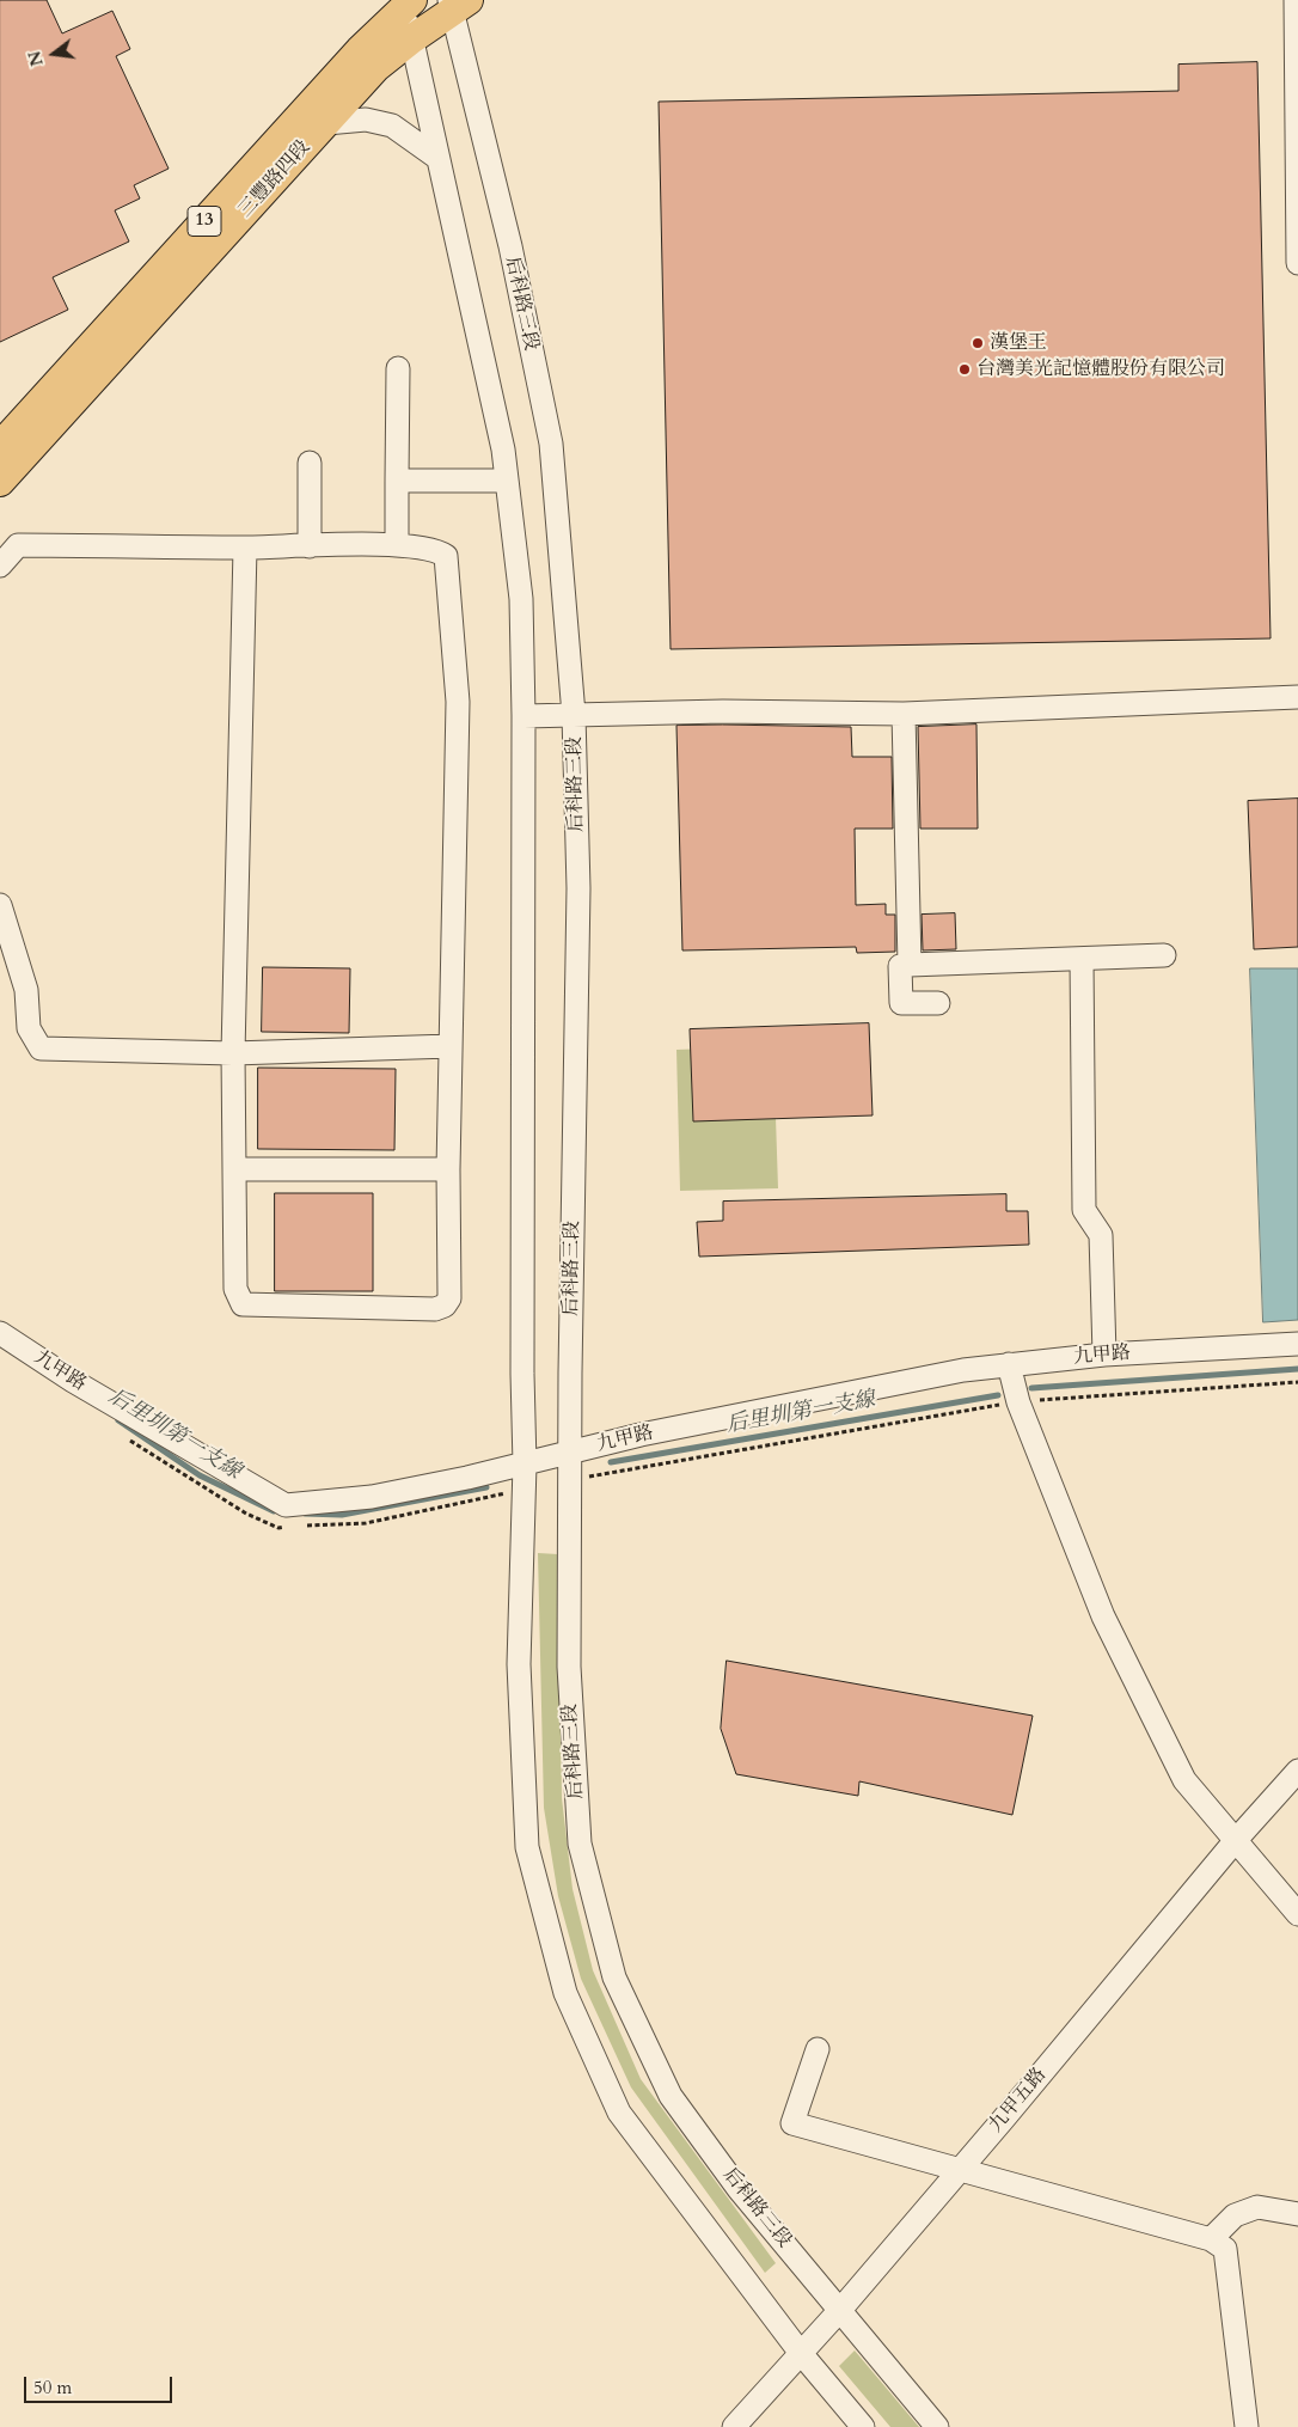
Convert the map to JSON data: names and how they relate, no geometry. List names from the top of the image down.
{
  "streets": {
    "main road": ["三豐路四段", "13"],
    "street": ["后科路三段", "九甲路", "九甲五路"]
  },
  "crossings": [
    ["三豐路四段", "后科路三段"],
    ["后科路三段", "九甲路"],
    ["后科路三段", "九甲五路"]
  ],
  "water": ["后里圳第一支線"],
  "places": ["漢堡王", "台灣美光記憶體股份有限公司"],
  "scale_bar": "50 m",
  "north": "left"
}
